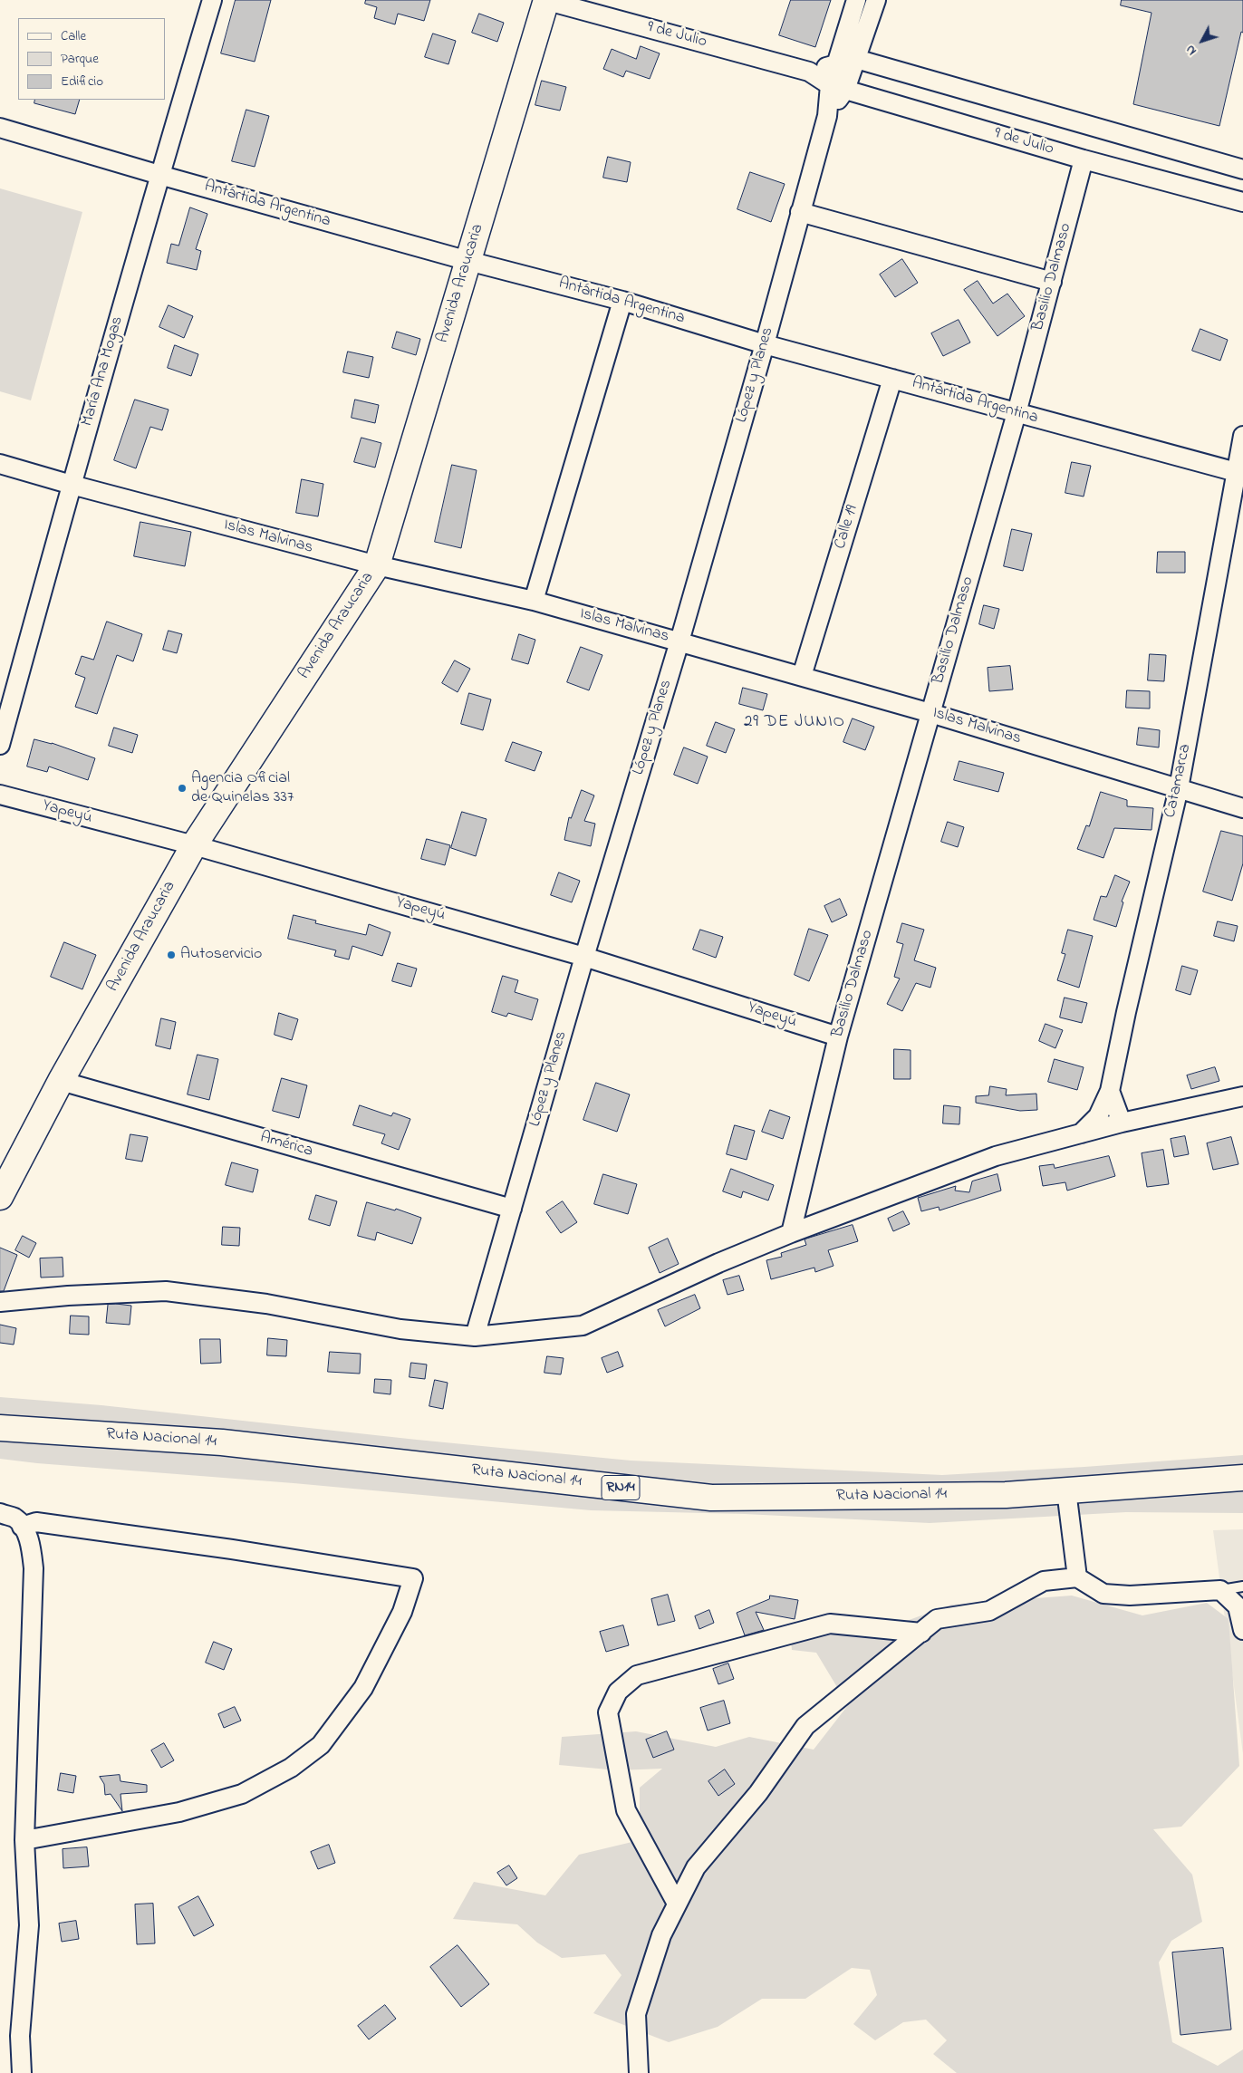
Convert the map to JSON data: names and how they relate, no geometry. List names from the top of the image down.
{
  "streets": {
    "main road": ["Avenida Araucaria", "Ruta Nacional 14", "RN14"],
    "street": [
      "9 de Julio",
      "Antártida Argentina",
      "Basilio Dalmaso",
      "María Ana Mogas",
      "López y Planes",
      "Calle 19",
      "Islas Malvinas",
      "Catamarca",
      "Yapeyú",
      "América"
    ]
  },
  "crossings": [
    ["9 de Julio", "Basilio Dalmaso"],
    ["9 de Julio", "Avenida Araucaria"],
    ["9 de Julio", "López y Planes"],
    ["Antártida Argentina", "Basilio Dalmaso"],
    ["Antártida Argentina", "Avenida Araucaria"],
    ["Antártida Argentina", "María Ana Mogas"],
    ["Antártida Argentina", "López y Planes"],
    ["Antártida Argentina", "Calle 19"],
    ["Antártida Argentina", "Catamarca"],
    ["Basilio Dalmaso", "Islas Malvinas"],
    ["Basilio Dalmaso", "Yapeyú"],
    ["Avenida Araucaria", "Islas Malvinas"],
    ["Avenida Araucaria", "Yapeyú"],
    ["Avenida Araucaria", "América"],
    ["María Ana Mogas", "Islas Malvinas"],
    ["López y Planes", "Islas Malvinas"],
    ["López y Planes", "Yapeyú"],
    ["López y Planes", "América"],
    ["Calle 19", "Islas Malvinas"],
    ["Islas Malvinas", "Catamarca"]
  ],
  "districts": ["29 DE JUNIO"],
  "places": ["Agencia Oficial de Quinelas 337", "Autoservicio"],
  "legend": ["Calle", "Parque", "Edificio"],
  "north": "bottom left"
}
